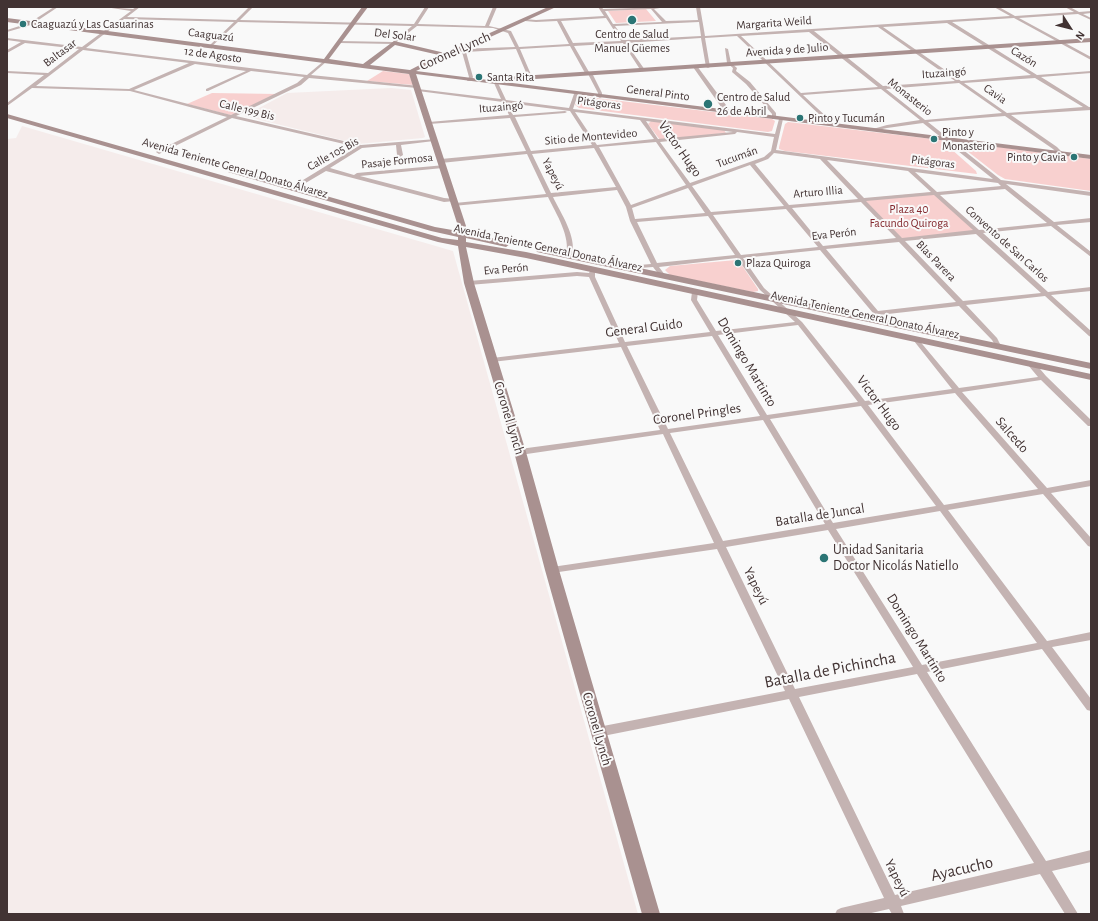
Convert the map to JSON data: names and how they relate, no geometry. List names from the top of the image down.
{
  "streets": {
    "main road": [
      "Caaguazú",
      "Del Solar",
      "Avenida 9 de Julio",
      "Coronel Lynch",
      "General Pinto",
      "Avenida Teniente General Donato Álvarez"
    ],
    "street": [
      "Margarita Weild",
      "Baltasar",
      "12 de Agosto",
      "Cazón",
      "Ituzaingó",
      "Cavia",
      "Monasterio",
      "Pitágoras",
      "Calle 199 Bis",
      "Sitio de Montevideo",
      "Victor Hugo",
      "Calle 105 Bis",
      "Tucumán",
      "Pasaje Formosa",
      "Yapeyú",
      "Arturo Illia",
      "Eva Perón",
      "Convento de San Carlos",
      "Blas Parera",
      "General Guido",
      "Domingo Martinto",
      "Coronel Pringles",
      "Salcedo",
      "Batalla de Juncal",
      "Batalla de Pichincha",
      "Ayacucho"
    ]
  },
  "crossings": [
    ["Margarita Weild", "Coronel Lynch"],
    ["Margarita Weild", "Cazón"],
    ["Margarita Weild", "Cavia"],
    ["Margarita Weild", "Monasterio"],
    ["Caaguazú", "Coronel Lynch"],
    ["Caaguazú", "Baltasar"],
    ["Caaguazú", "General Pinto"],
    ["Del Solar", "Coronel Lynch"],
    ["Avenida 9 de Julio", "Cazón"],
    ["Avenida 9 de Julio", "General Pinto"],
    ["Avenida 9 de Julio", "Cavia"],
    ["Avenida 9 de Julio", "Monasterio"],
    ["Coronel Lynch", "12 de Agosto"],
    ["Coronel Lynch", "Ituzaingó"],
    ["Coronel Lynch", "General Pinto"],
    ["Coronel Lynch", "Pitágoras"],
    ["Coronel Lynch", "Sitio de Montevideo"],
    ["Coronel Lynch", "Calle 105 Bis"],
    ["Coronel Lynch", "Pasaje Formosa"],
    ["Coronel Lynch", "Avenida Teniente General Donato Álvarez"],
    ["Coronel Lynch", "Eva Perón"],
    ["Coronel Lynch", "General Guido"],
    ["Coronel Lynch", "Coronel Pringles"],
    ["Coronel Lynch", "Batalla de Juncal"],
    ["Coronel Lynch", "Batalla de Pichincha"],
    ["Baltasar", "12 de Agosto"],
    ["12 de Agosto", "Pitágoras"],
    ["Cazón", "Ituzaingó"],
    ["Ituzaingó", "Cavia"],
    ["Ituzaingó", "Monasterio"],
    ["Ituzaingó", "Pitágoras"],
    ["Ituzaingó", "Yapeyú"],
    ["General Pinto", "Cavia"],
    ["General Pinto", "Monasterio"],
    ["General Pinto", "Tucumán"],
    ["General Pinto", "Yapeyú"],
    ["Monasterio", "Pitágoras"],
    ["Monasterio", "Arturo Illia"],
    ["Monasterio", "Eva Perón"],
    ["Pitágoras", "Sitio de Montevideo"],
    ["Pitágoras", "Victor Hugo"],
    ["Pitágoras", "Tucumán"],
    ["Pitágoras", "Yapeyú"],
    ["Pitágoras", "Convento de San Carlos"],
    ["Pitágoras", "Blas Parera"],
    ["Calle 199 Bis", "Calle 105 Bis"],
    ["Sitio de Montevideo", "Victor Hugo"],
    ["Sitio de Montevideo", "Pasaje Formosa"],
    ["Sitio de Montevideo", "Yapeyú"],
    ["Victor Hugo", "Tucumán"],
    ["Victor Hugo", "Avenida Teniente General Donato Álvarez"],
    ["Victor Hugo", "Arturo Illia"],
    ["Victor Hugo", "Eva Perón"],
    ["Victor Hugo", "General Guido"],
    ["Victor Hugo", "Coronel Pringles"],
    ["Victor Hugo", "Batalla de Juncal"],
    ["Victor Hugo", "Batalla de Pichincha"],
    ["Calle 105 Bis", "Avenida Teniente General Donato Álvarez"],
    ["Avenida Teniente General Donato Álvarez", "Yapeyú"],
    ["Avenida Teniente General Donato Álvarez", "Eva Perón"],
    ["Avenida Teniente General Donato Álvarez", "Blas Parera"],
    ["Avenida Teniente General Donato Álvarez", "Domingo Martinto"],
    ["Avenida Teniente General Donato Álvarez", "Salcedo"],
    ["Yapeyú", "General Guido"],
    ["Yapeyú", "Coronel Pringles"],
    ["Yapeyú", "Batalla de Juncal"],
    ["Yapeyú", "Batalla de Pichincha"],
    ["Yapeyú", "Ayacucho"],
    ["Arturo Illia", "Convento de San Carlos"],
    ["Arturo Illia", "Blas Parera"],
    ["Eva Perón", "Convento de San Carlos"],
    ["Eva Perón", "Blas Parera"],
    ["General Guido", "Domingo Martinto"],
    ["Domingo Martinto", "Coronel Pringles"],
    ["Domingo Martinto", "Batalla de Juncal"],
    ["Domingo Martinto", "Batalla de Pichincha"],
    ["Domingo Martinto", "Ayacucho"],
    ["Coronel Pringles", "Salcedo"],
    ["Salcedo", "Batalla de Juncal"]
  ],
  "parks": ["Plaza 40 Facundo Quiroga"],
  "places": [
    "Centro de Salud Manuel Güemes",
    "Caaguazú y Las Casuarinas",
    "Santa Rita",
    "Centro de Salud 26 de Abril",
    "Pinto y Tucumán",
    "Pinto y Monasterio",
    "Pinto y Cavia",
    "Plaza Quiroga",
    "Unidad Sanitaria Doctor Nicolás Natiello"
  ],
  "north": "bottom right"
}
